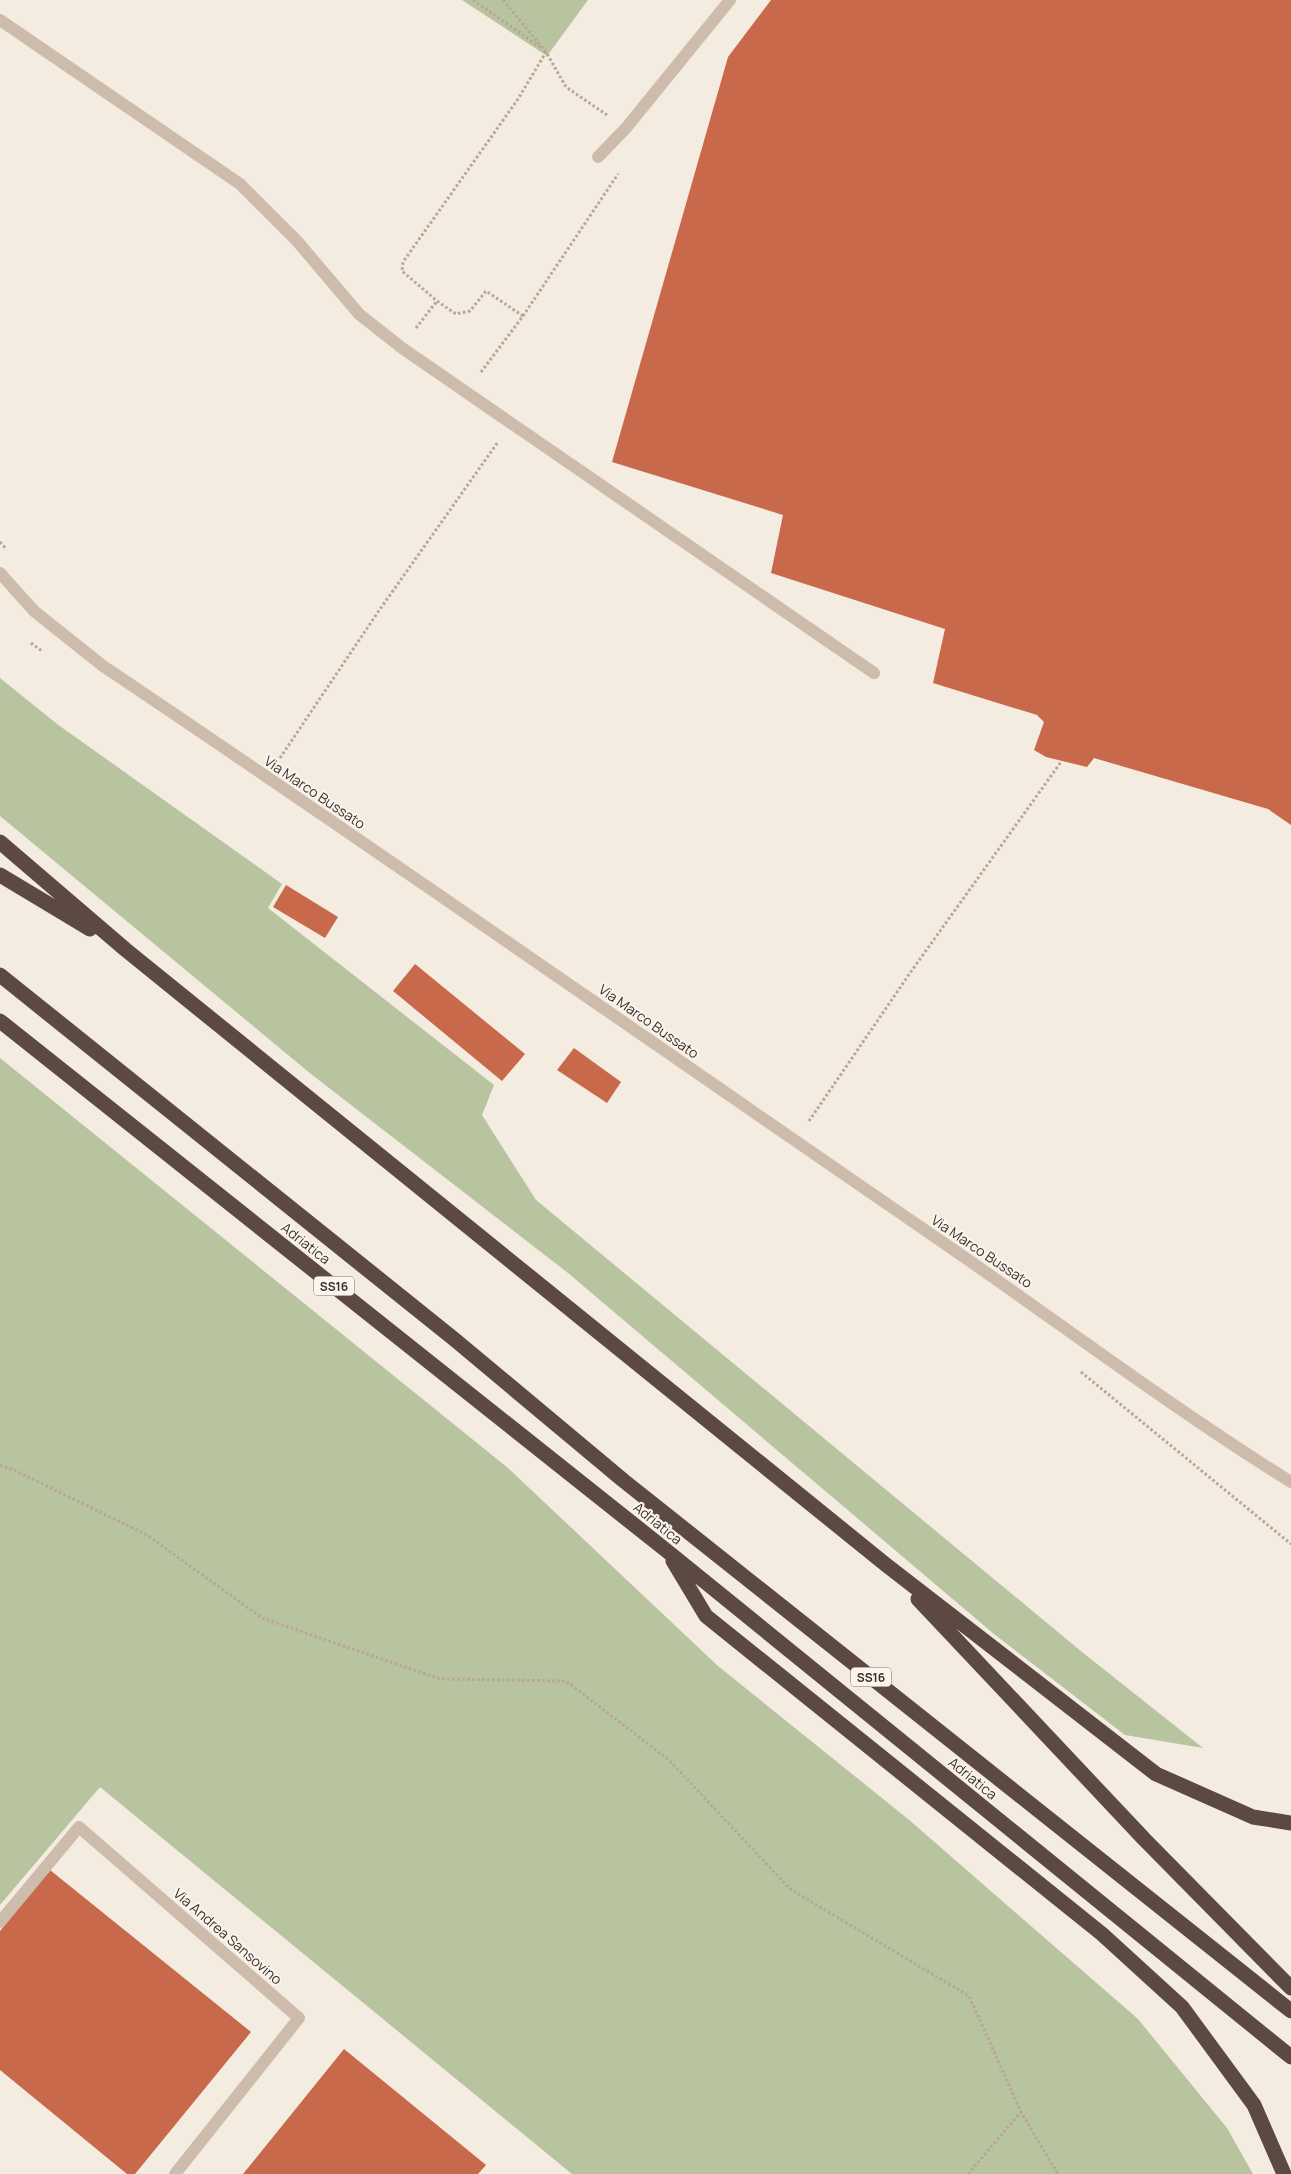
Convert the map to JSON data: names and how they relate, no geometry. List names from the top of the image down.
{
  "streets": {
    "highway": ["Adriatica", "SS16"],
    "street": ["Via Marco Bussato", "Via Andrea Sansovino"]
  },
  "crossings": [
    ["Adriatica", "SS16"]
  ]
}
